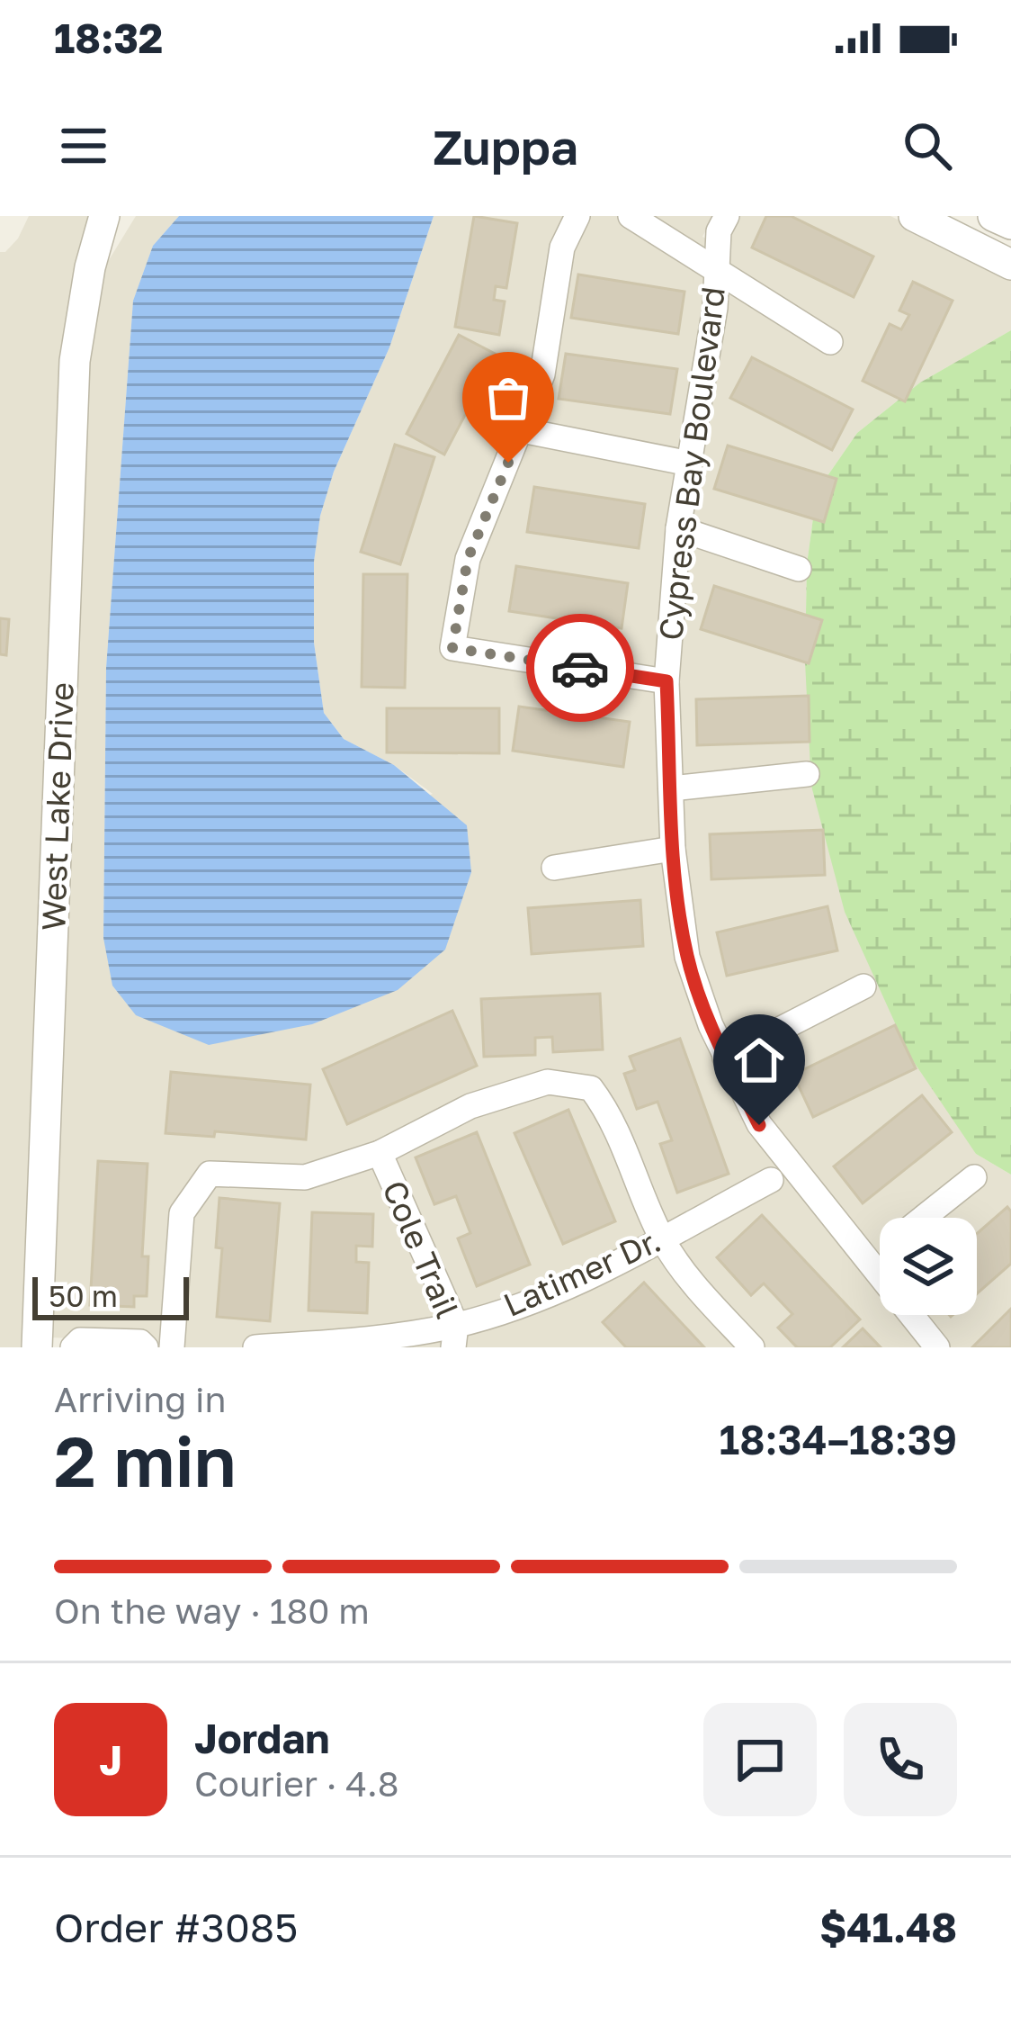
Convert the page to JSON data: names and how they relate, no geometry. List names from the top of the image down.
{
  "streets": {
    "street": [
      "Cypress Bay Boulevard",
      "West Lake Drive",
      "Cole Trail",
      "Latimer Dr."
    ]
  },
  "crossings": [
    ["Cole Trail", "Latimer Dr."]
  ],
  "scale_bar": "50 m",
  "page": {
    "status": "18:32",
    "header": "Zuppa",
    "scale": "50 m",
    "heading": ["2 min", "Arriving in", "18:34–18:39"],
    "panel": [
      "Jordan",
      "Courier · 4.8",
      "Order #3085",
      "$41.48"
    ],
    "bar": "On the way · 180 m",
    "round": "J"
  }
}
